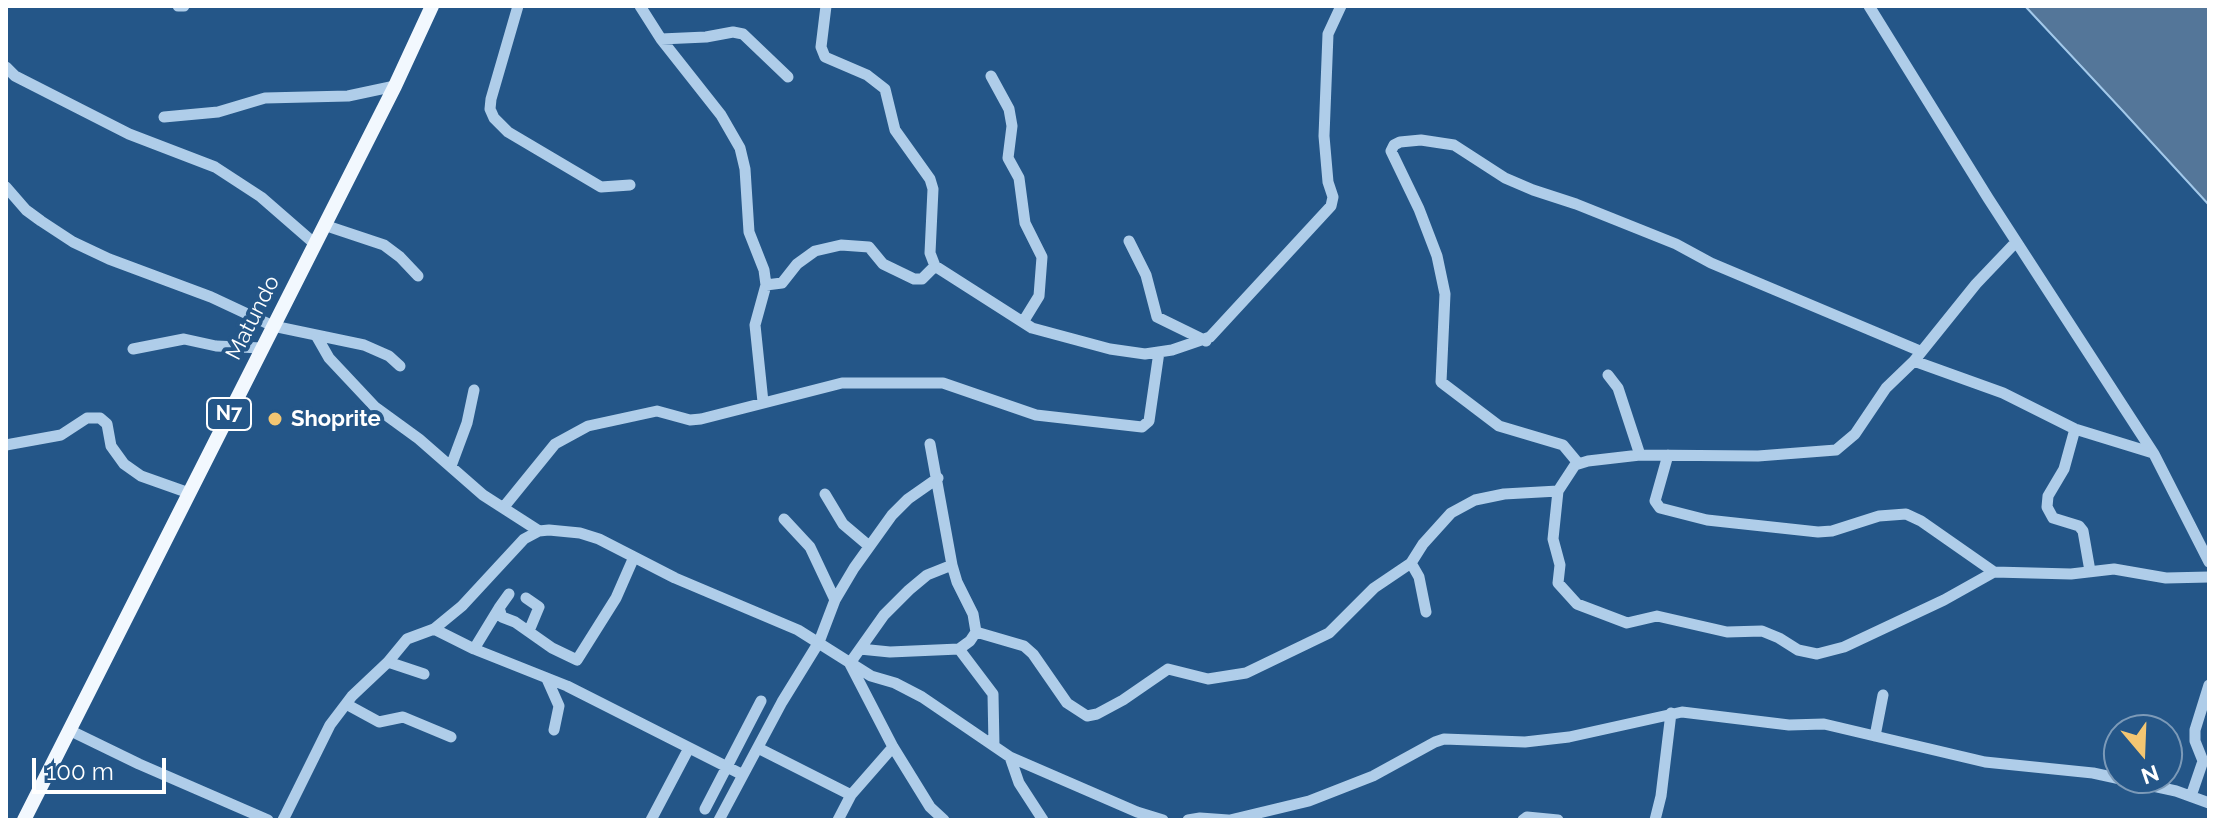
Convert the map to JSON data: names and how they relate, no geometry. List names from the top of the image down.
{
  "streets": {
    "main road": ["Matundo", "N7"]
  },
  "places": ["Shoprite"],
  "scale_bar": "100 m",
  "north": "bottom"
}
